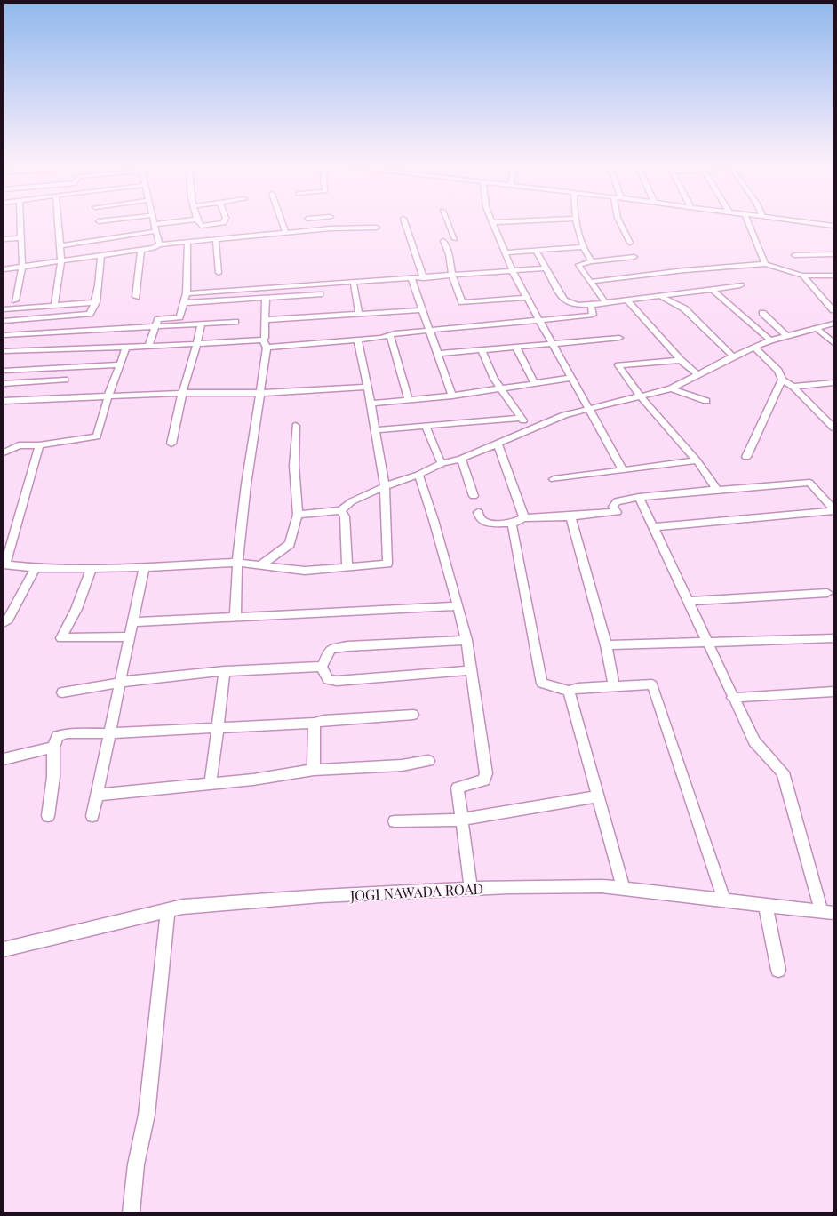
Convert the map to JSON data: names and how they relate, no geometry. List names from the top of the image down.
{
  "streets": {
    "street": ["JOGI NAWADA ROAD"]
  }
}
